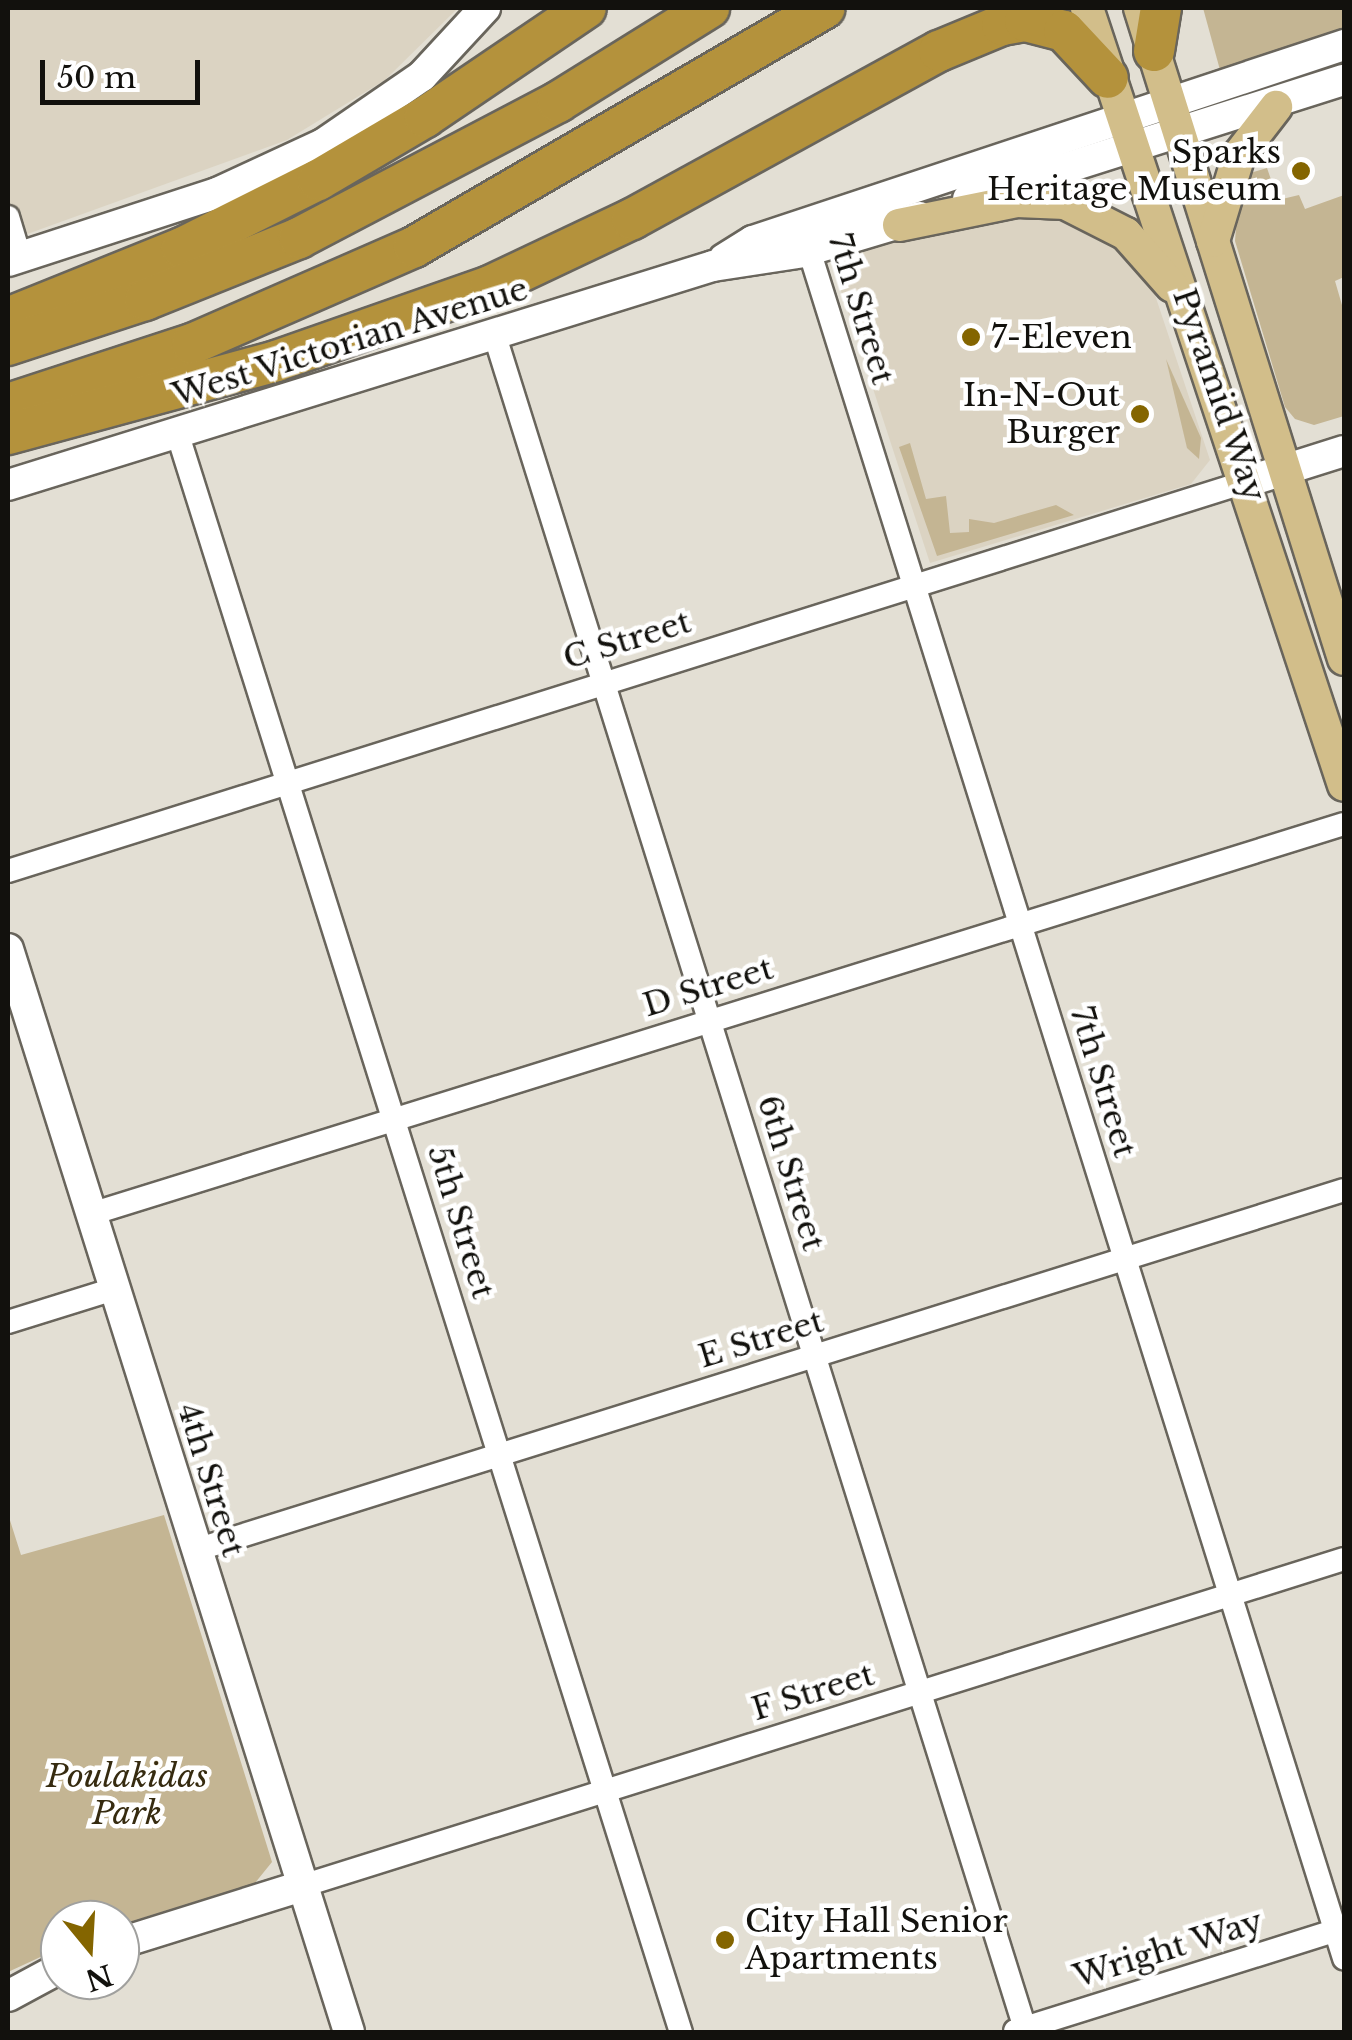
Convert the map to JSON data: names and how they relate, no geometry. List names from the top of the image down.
{
  "streets": {
    "main road": ["Pyramid Way"],
    "street": [
      "7th Street",
      "West Victorian Avenue",
      "C Street",
      "D Street",
      "6th Street",
      "5th Street",
      "E Street",
      "4th Street",
      "F Street",
      "Wright Way"
    ]
  },
  "crossings": [
    ["7th Street", "West Victorian Avenue"],
    ["7th Street", "C Street"],
    ["7th Street", "D Street"],
    ["7th Street", "E Street"],
    ["7th Street", "F Street"],
    ["7th Street", "Wright Way"],
    ["West Victorian Avenue", "Pyramid Way"],
    ["West Victorian Avenue", "6th Street"],
    ["West Victorian Avenue", "5th Street"],
    ["Pyramid Way", "C Street"],
    ["C Street", "6th Street"],
    ["C Street", "5th Street"],
    ["D Street", "6th Street"],
    ["D Street", "5th Street"],
    ["D Street", "4th Street"],
    ["6th Street", "E Street"],
    ["6th Street", "F Street"],
    ["6th Street", "Wright Way"],
    ["5th Street", "E Street"],
    ["5th Street", "F Street"],
    ["E Street", "4th Street"],
    ["4th Street", "F Street"]
  ],
  "parks": ["Poulakidas Park"],
  "places": [
    "Sparks Heritage Museum",
    "7-Eleven",
    "In-N-Out Burger",
    "City Hall Senior Apartments"
  ],
  "scale_bar": "50 m",
  "north": "bottom"
}
